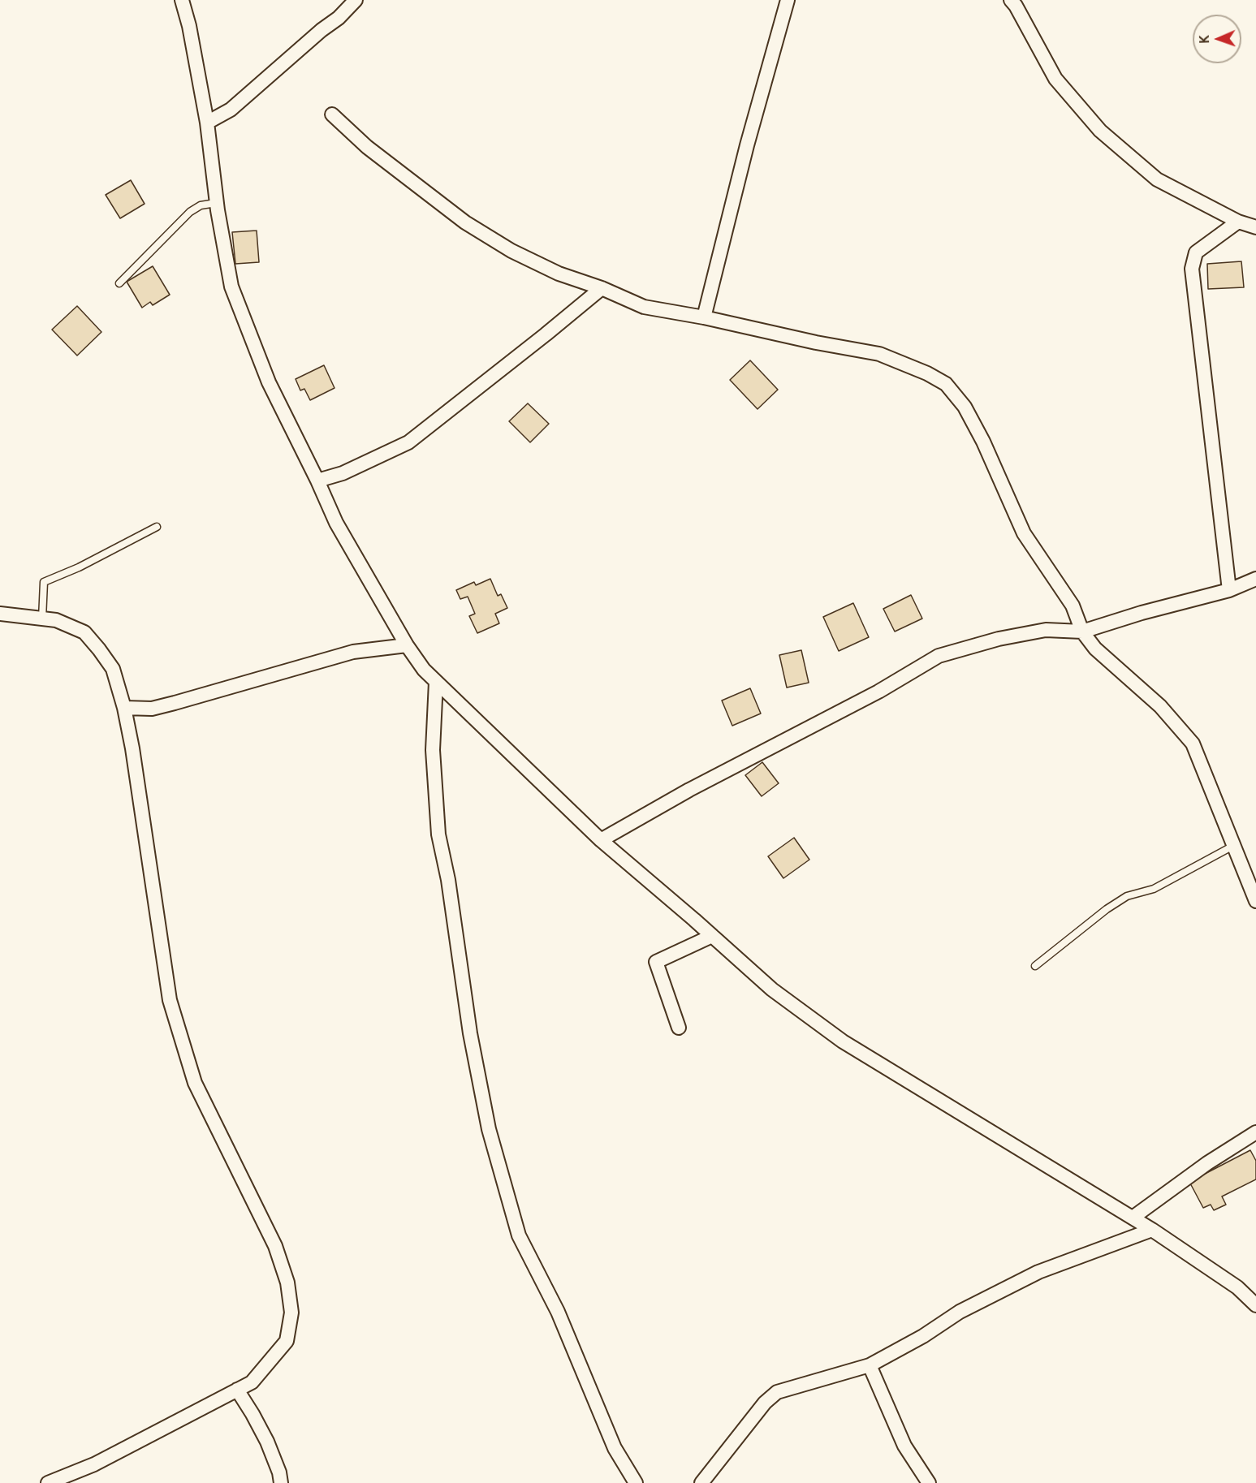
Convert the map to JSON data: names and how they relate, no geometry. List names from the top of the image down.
{
  "north": "left"
}
